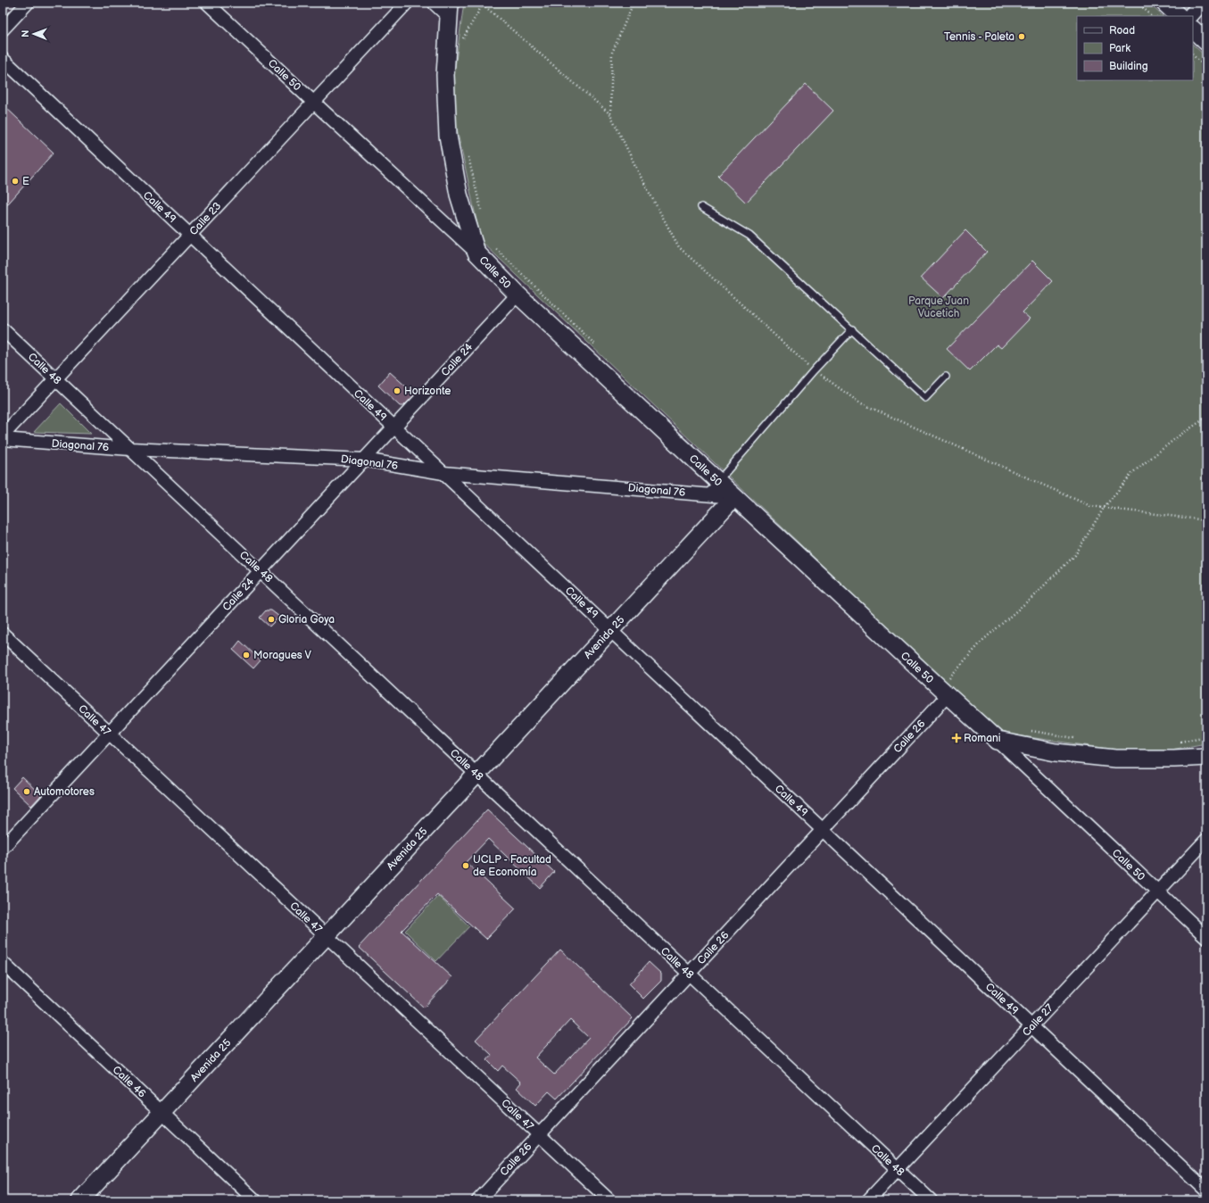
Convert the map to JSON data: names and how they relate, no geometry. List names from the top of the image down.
{
  "streets": {
    "main road": ["Calle 50", "Avenida 25"],
    "street": [
      "Calle 49",
      "Calle 23",
      "Calle 24",
      "Calle 48",
      "Diagonal 76",
      "Calle 47",
      "Calle 26",
      "Calle 27",
      "Calle 46"
    ]
  },
  "crossings": [
    ["Calle 50", "Calle 23"],
    ["Calle 50", "Calle 24"],
    ["Calle 50", "Diagonal 76"],
    ["Calle 50", "Avenida 25"],
    ["Calle 50", "Calle 26"],
    ["Calle 50", "Calle 27"],
    ["Calle 49", "Calle 23"],
    ["Calle 49", "Calle 24"],
    ["Calle 49", "Diagonal 76"],
    ["Calle 49", "Avenida 25"],
    ["Calle 49", "Calle 26"],
    ["Calle 49", "Calle 27"],
    ["Calle 23", "Calle 48"],
    ["Calle 24", "Calle 48"],
    ["Calle 24", "Diagonal 76"],
    ["Calle 24", "Calle 47"],
    ["Calle 48", "Diagonal 76"],
    ["Calle 48", "Avenida 25"],
    ["Calle 48", "Calle 26"],
    ["Calle 48", "Calle 27"],
    ["Diagonal 76", "Avenida 25"],
    ["Avenida 25", "Calle 47"],
    ["Avenida 25", "Calle 46"],
    ["Calle 47", "Calle 26"]
  ],
  "parks": ["Parque Juan Vucetich"],
  "places": {
    "other": [
      "Tennis - Paleta",
      "E",
      "Horizonte",
      "Gloria Goya",
      "Moragues V",
      "Automotores",
      "UCLP - Facultad de Economía"
    ],
    "health": ["Romani"]
  },
  "legend": ["Road", "Park", "Building"],
  "north": "left"
}
